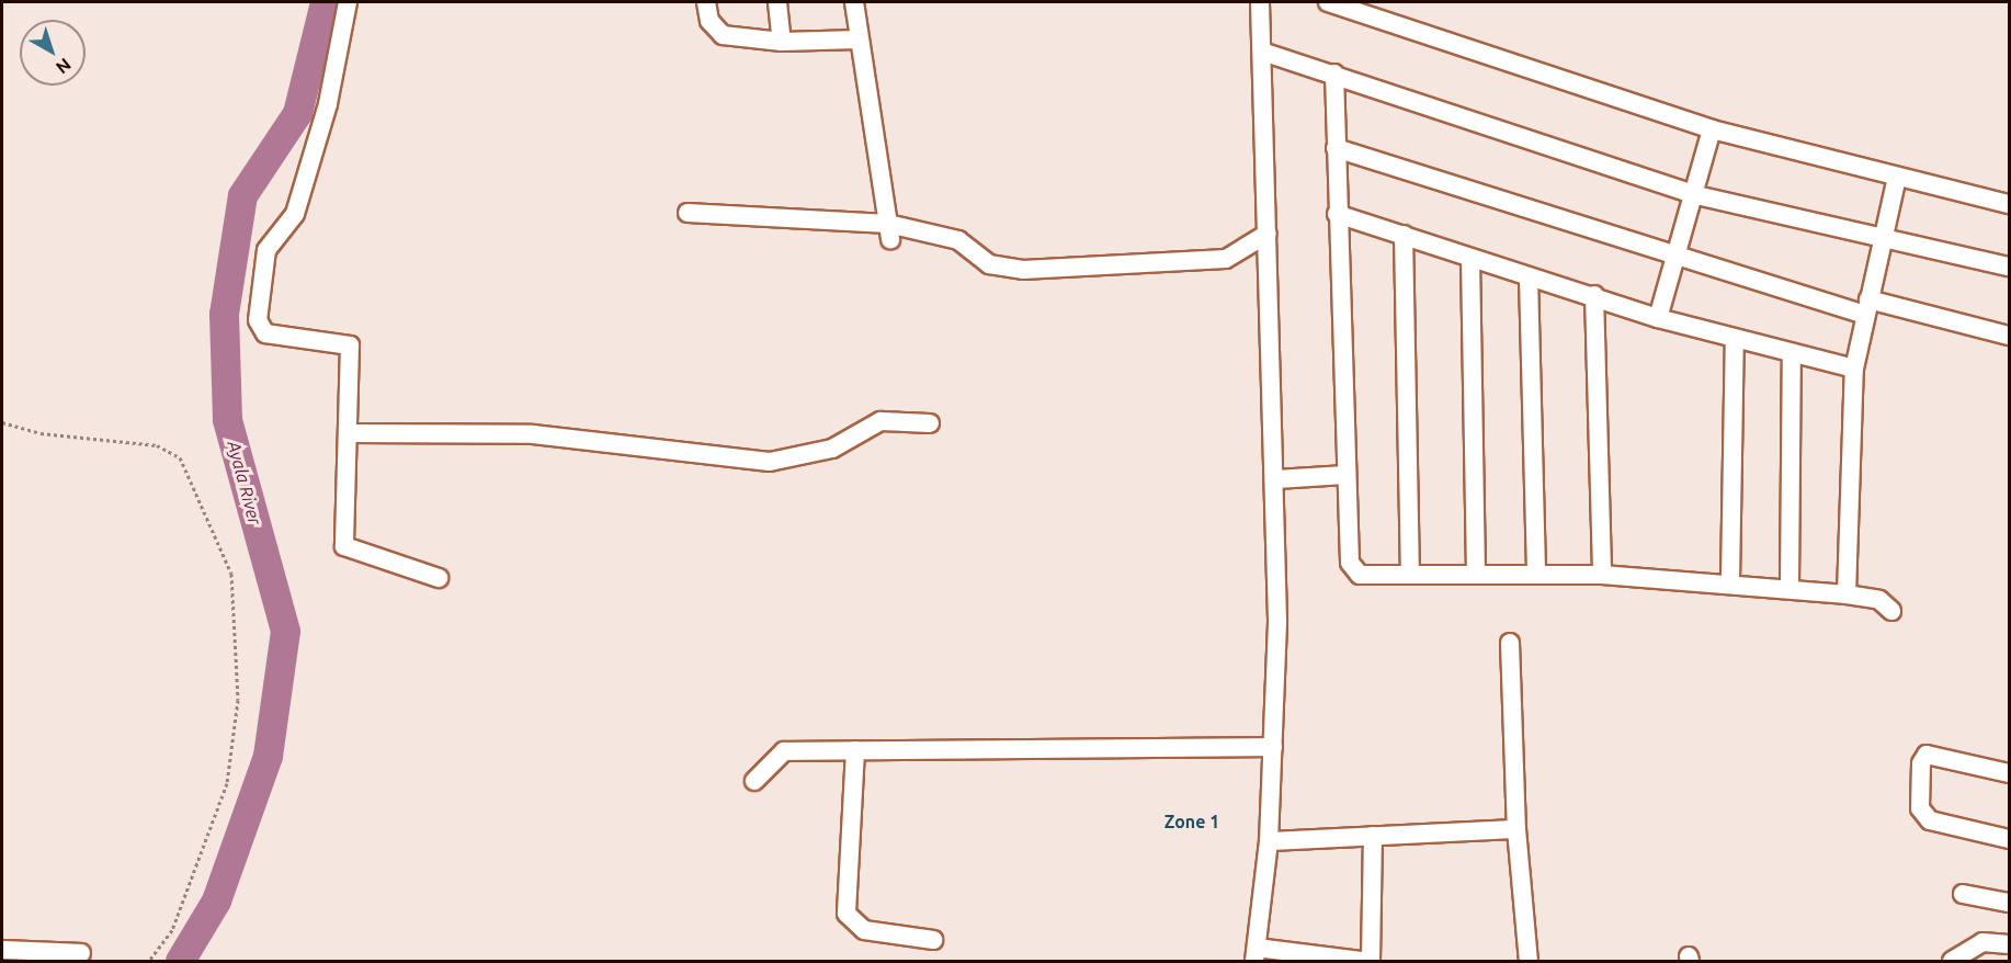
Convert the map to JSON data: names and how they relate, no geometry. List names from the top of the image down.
{
  "districts": ["Zone 1"],
  "water": ["Ayala River"],
  "north": "bottom right"
}
